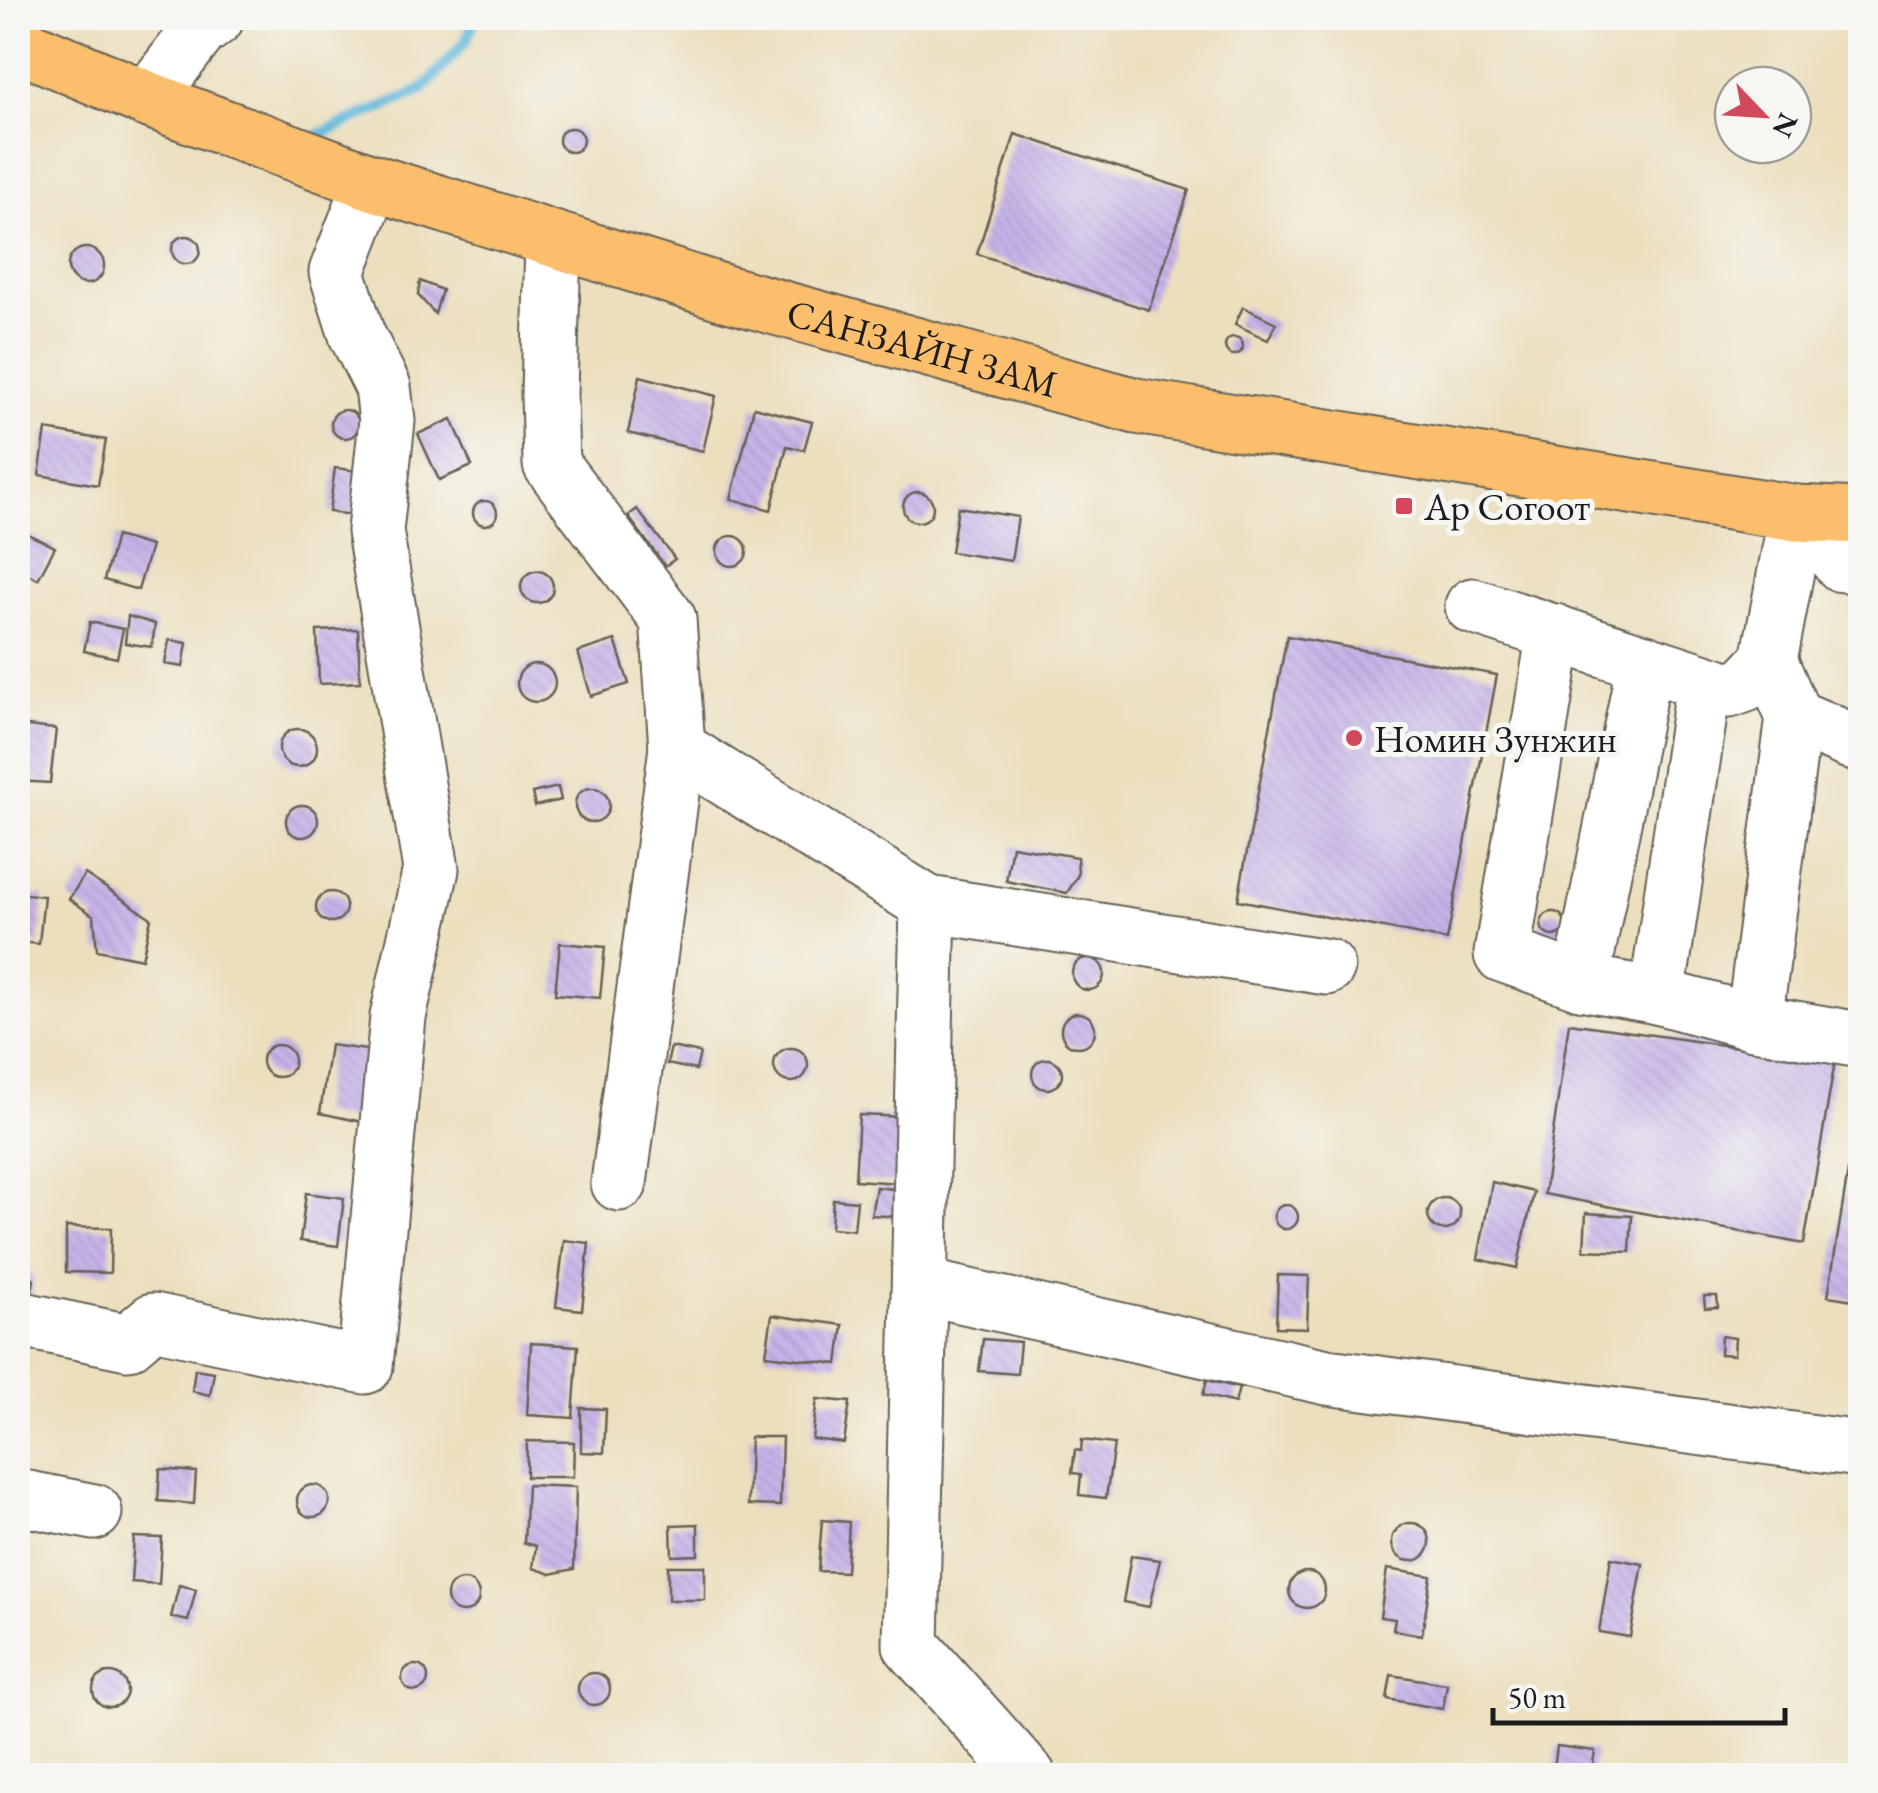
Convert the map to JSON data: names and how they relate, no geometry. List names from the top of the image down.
{
  "streets": {
    "main road": ["САНЗАЙН ЗАМ"]
  },
  "places": {
    "transit": ["Ар Согоот"],
    "other": ["Номин Зунжин"]
  },
  "scale_bar": "50 m",
  "north": "bottom right"
}
